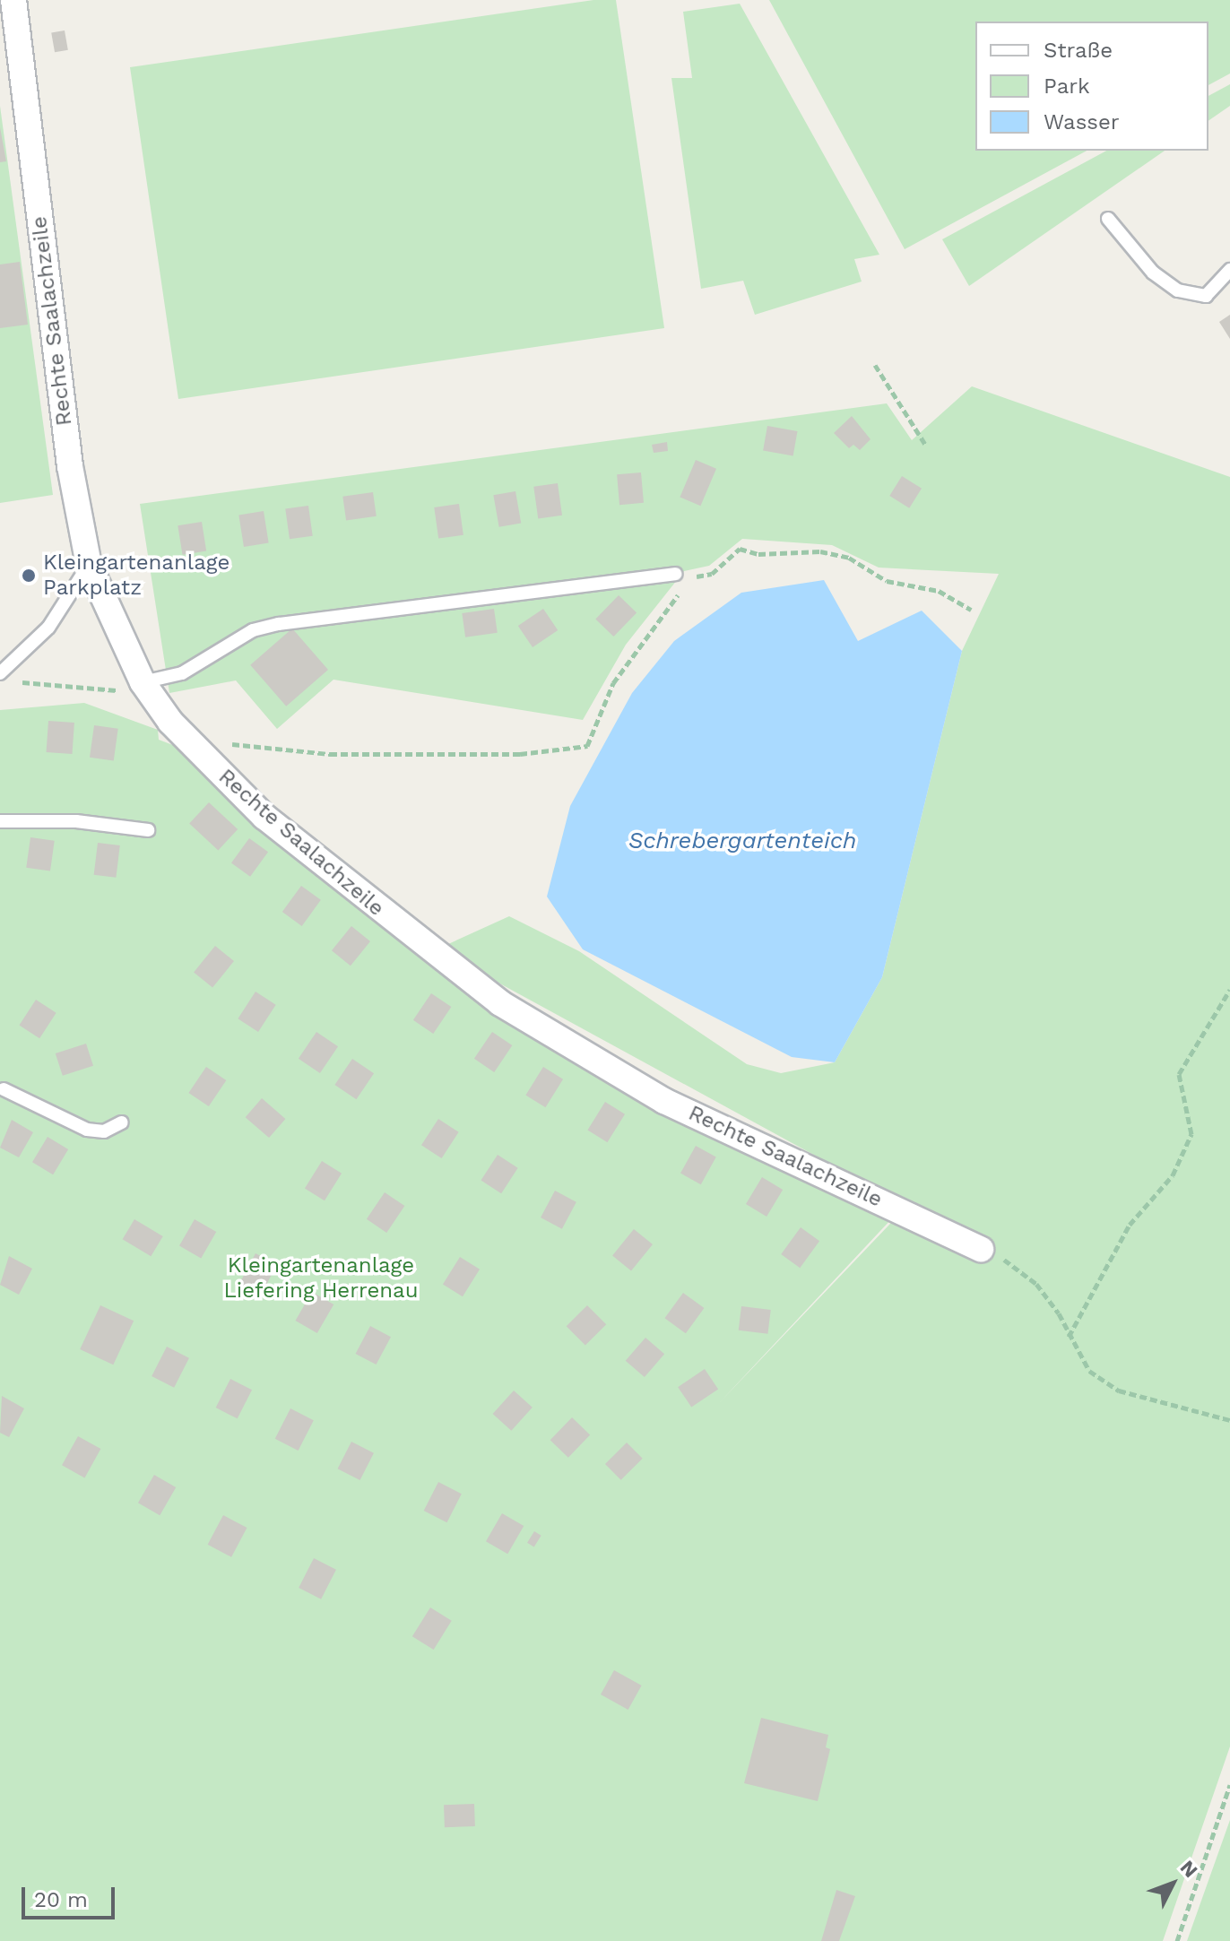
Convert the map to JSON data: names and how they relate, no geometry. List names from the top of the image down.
{
  "streets": {
    "street": ["Rechte Saalachzeile"]
  },
  "water": ["Schrebergartenteich"],
  "parks": ["Kleingartenanlage Liefering Herrenau"],
  "places": ["Kleingartenanlage Parkplatz"],
  "legend": ["Straße", "Park", "Wasser"],
  "scale_bar": "20 m",
  "north": "top right"
}
